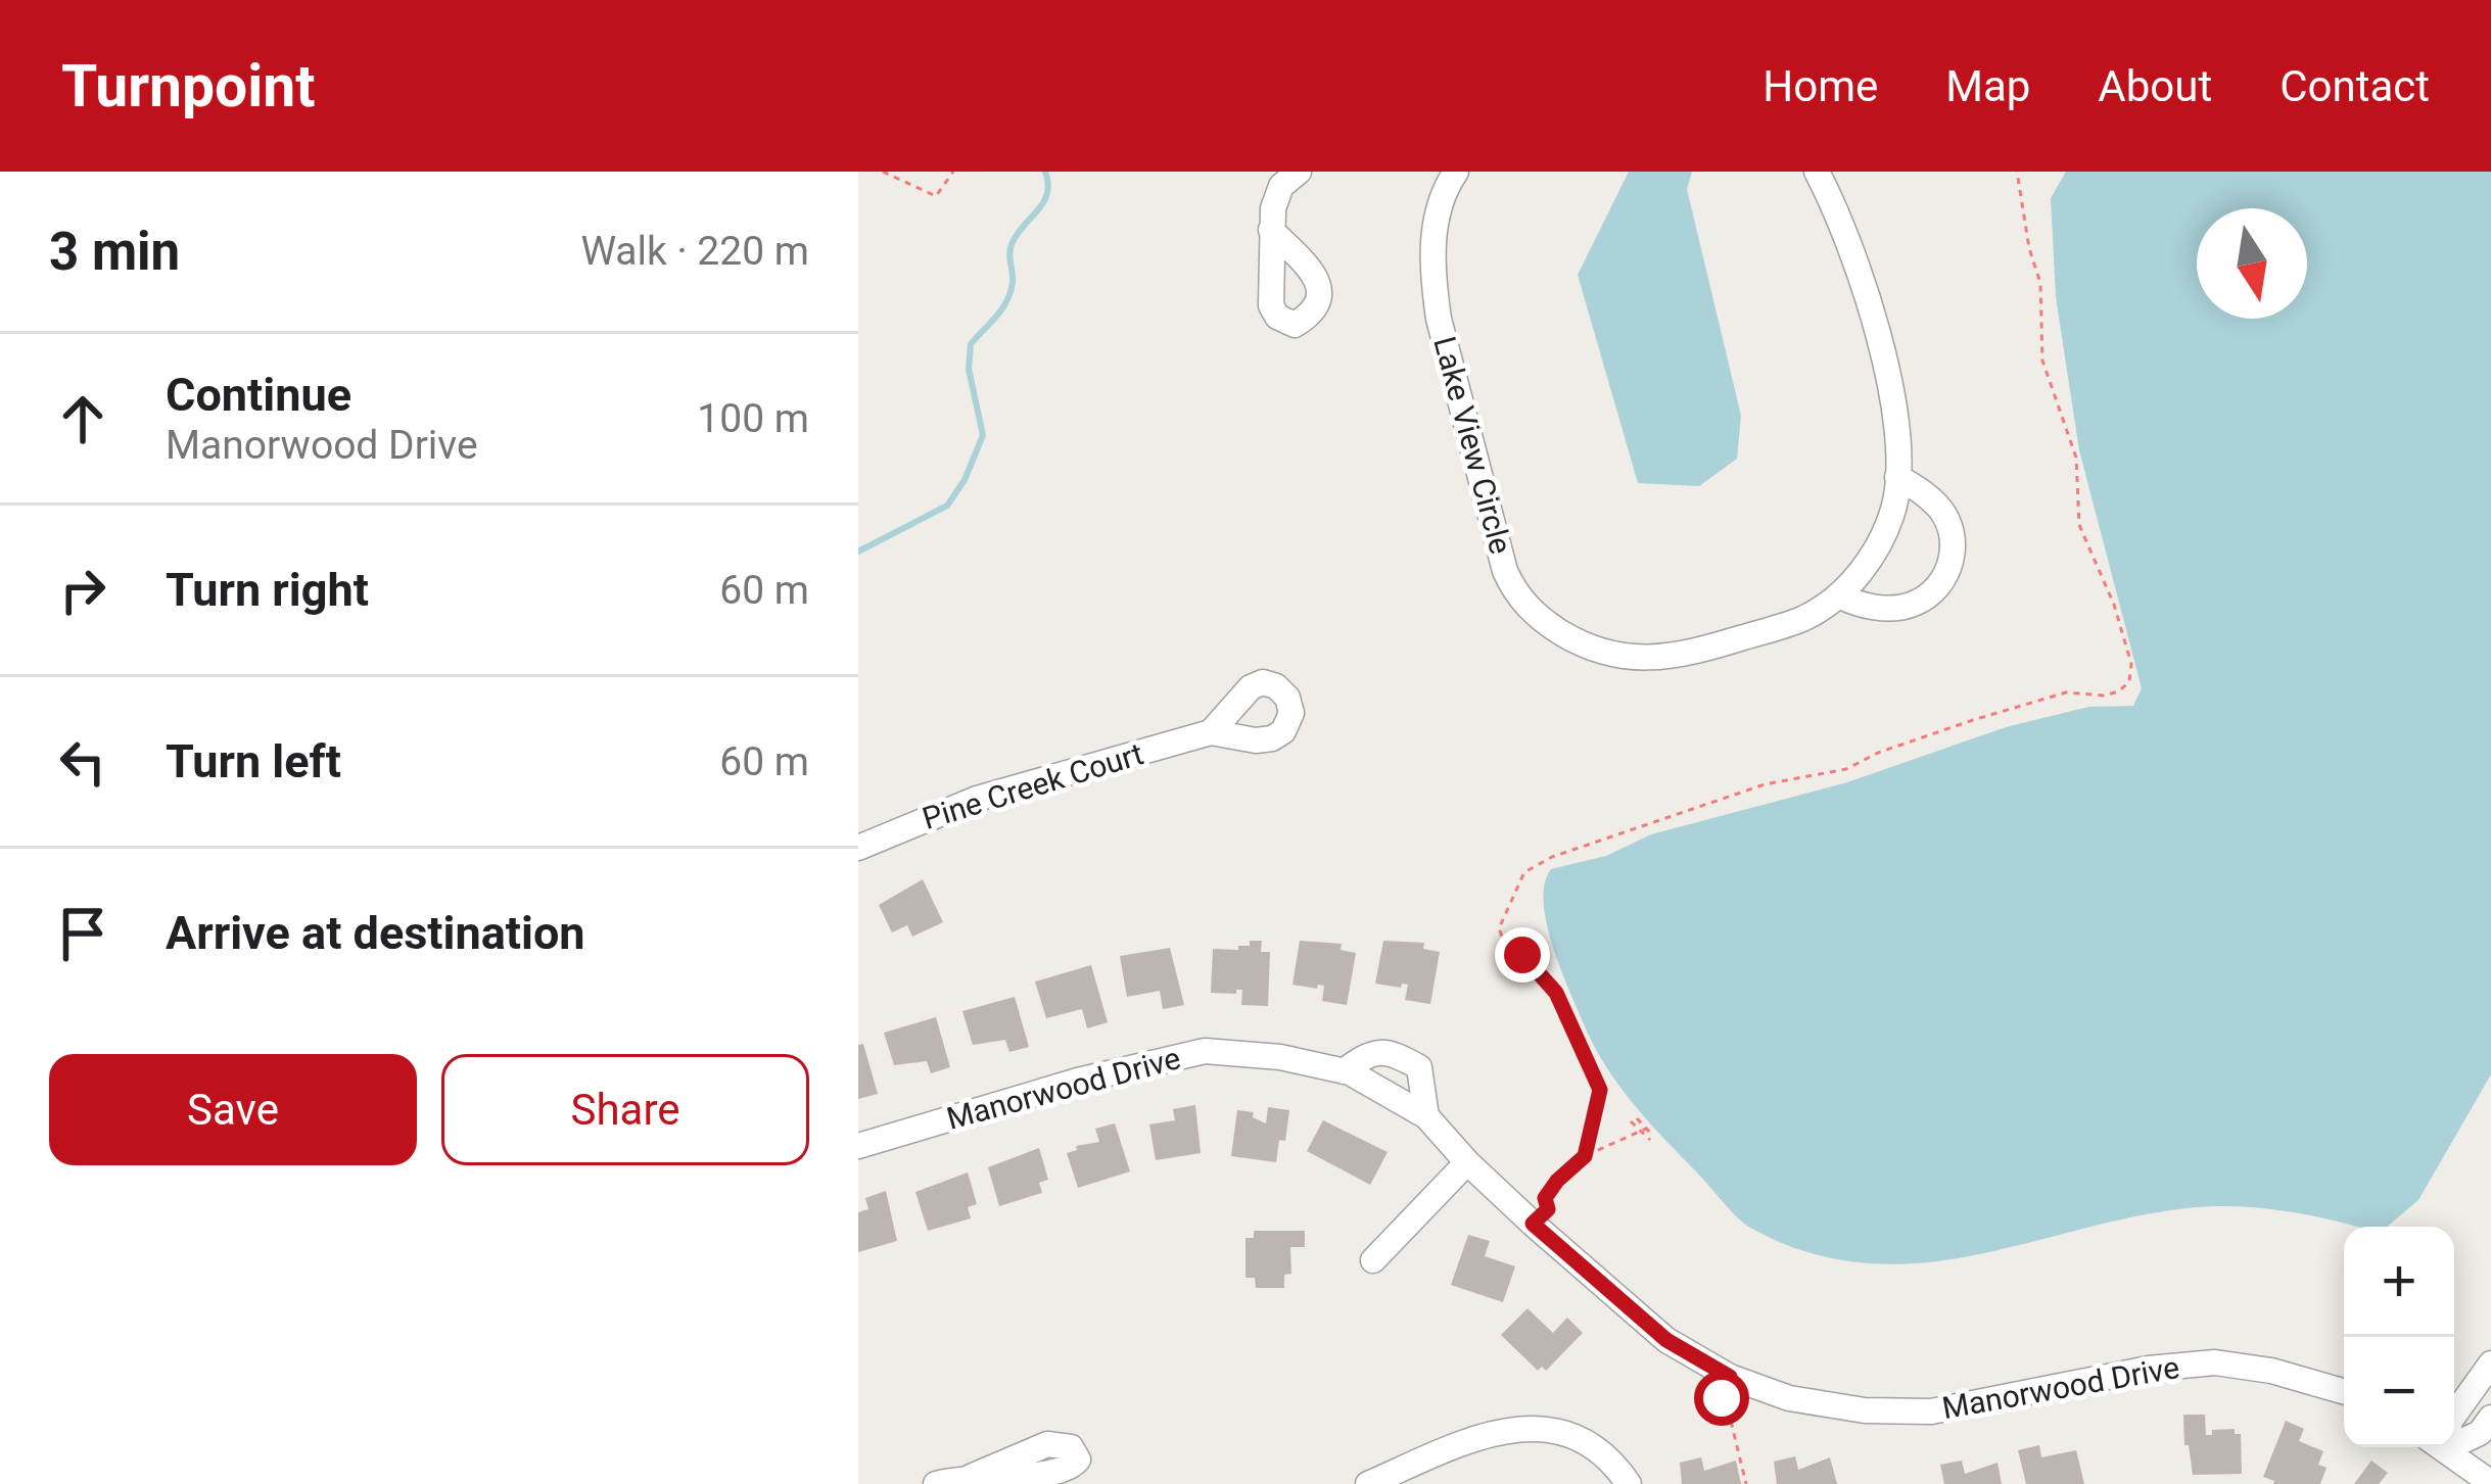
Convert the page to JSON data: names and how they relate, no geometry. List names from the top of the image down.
{
  "streets": {
    "street": ["Lake View Circle", "Pine Creek Court", "Manorwood Drive"]
  },
  "north": "bottom",
  "page": {
    "header": "Turnpoint",
    "nav": [
      "Home",
      "Map",
      "About",
      "Contact"
    ],
    "heading": ["3 min", "Walk · 220 m"],
    "list": [
      ["Continue", "Manorwood Drive", "100 m"],
      ["Turn right", "60 m"],
      ["Turn left", "60 m"],
      "Arrive at destination"
    ],
    "buttons": ["Save", "Share"],
    "map_buttons": ["+", "−"]
  }
}
